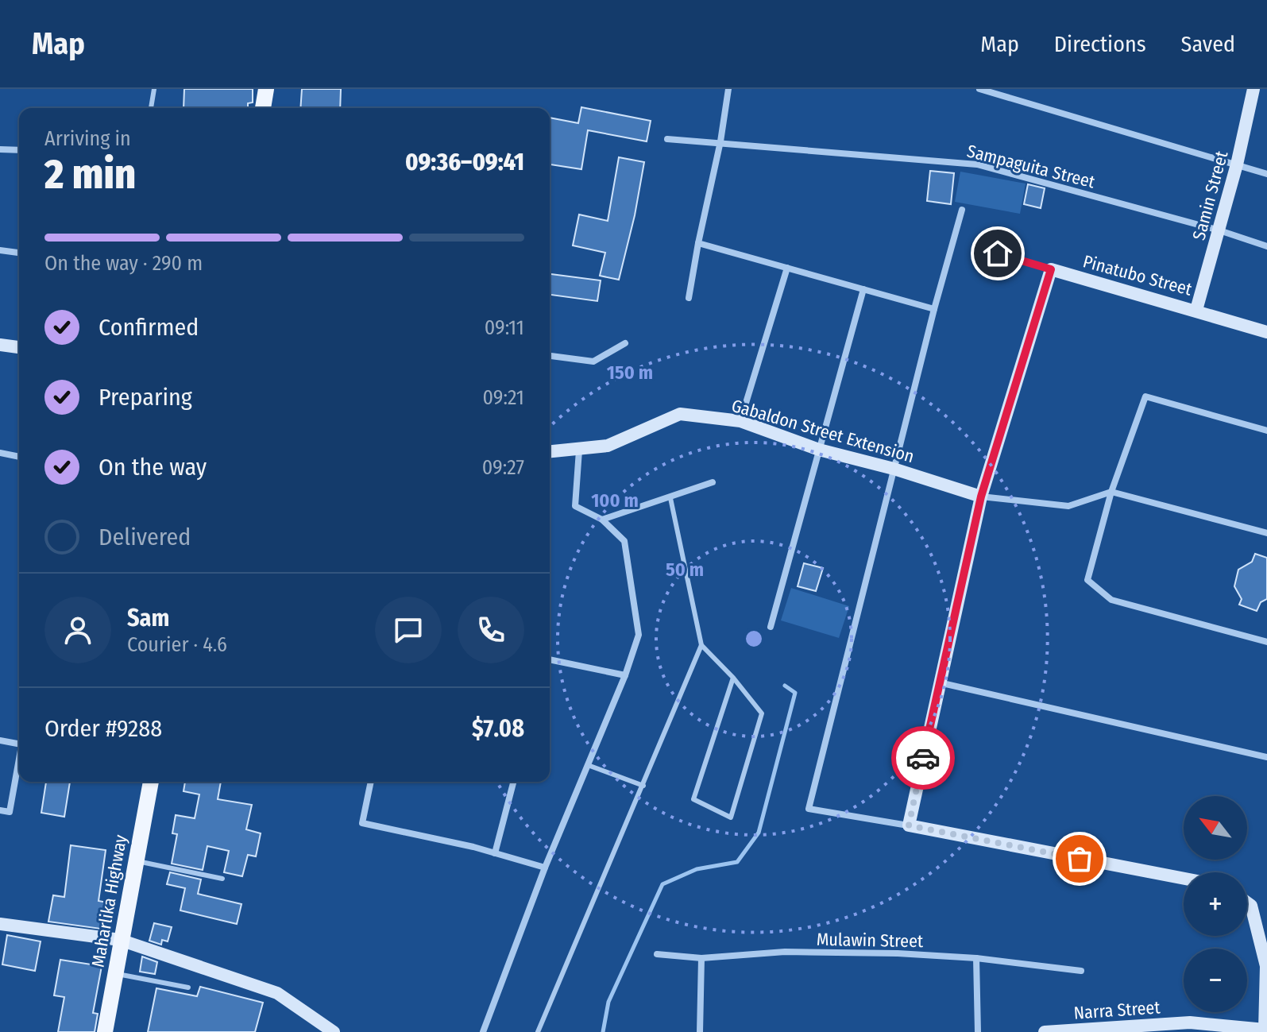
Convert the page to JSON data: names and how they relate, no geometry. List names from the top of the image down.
{
  "streets": {
    "main road": ["Maharlika Highway"],
    "street": [
      "Sampaguita Street",
      "Samin Street",
      "Pinatubo Street",
      "Gabaldon Street Extension",
      "Mulawin Street",
      "Narra Street"
    ]
  },
  "crossings": [
    ["Sampaguita Street", "Samin Street"],
    ["Samin Street", "Pinatubo Street"]
  ],
  "north": "top left",
  "page": {
    "header": "Map",
    "nav": ["Map", "Directions", "Saved"],
    "heading": ["2 min", "Arriving in", "09:36–09:41"],
    "panel": [
      "Sam",
      "Courier · 4.6",
      "Order #9288",
      "$7.08"
    ],
    "bar": "On the way · 290 m",
    "list": [
      ["Confirmed", "09:11"],
      ["Preparing", "09:21"],
      ["On the way", "09:27"],
      "Delivered"
    ],
    "map_buttons": ["+", "−"]
  },
  "rings": ["150 m", "100 m", "50 m"]
}
